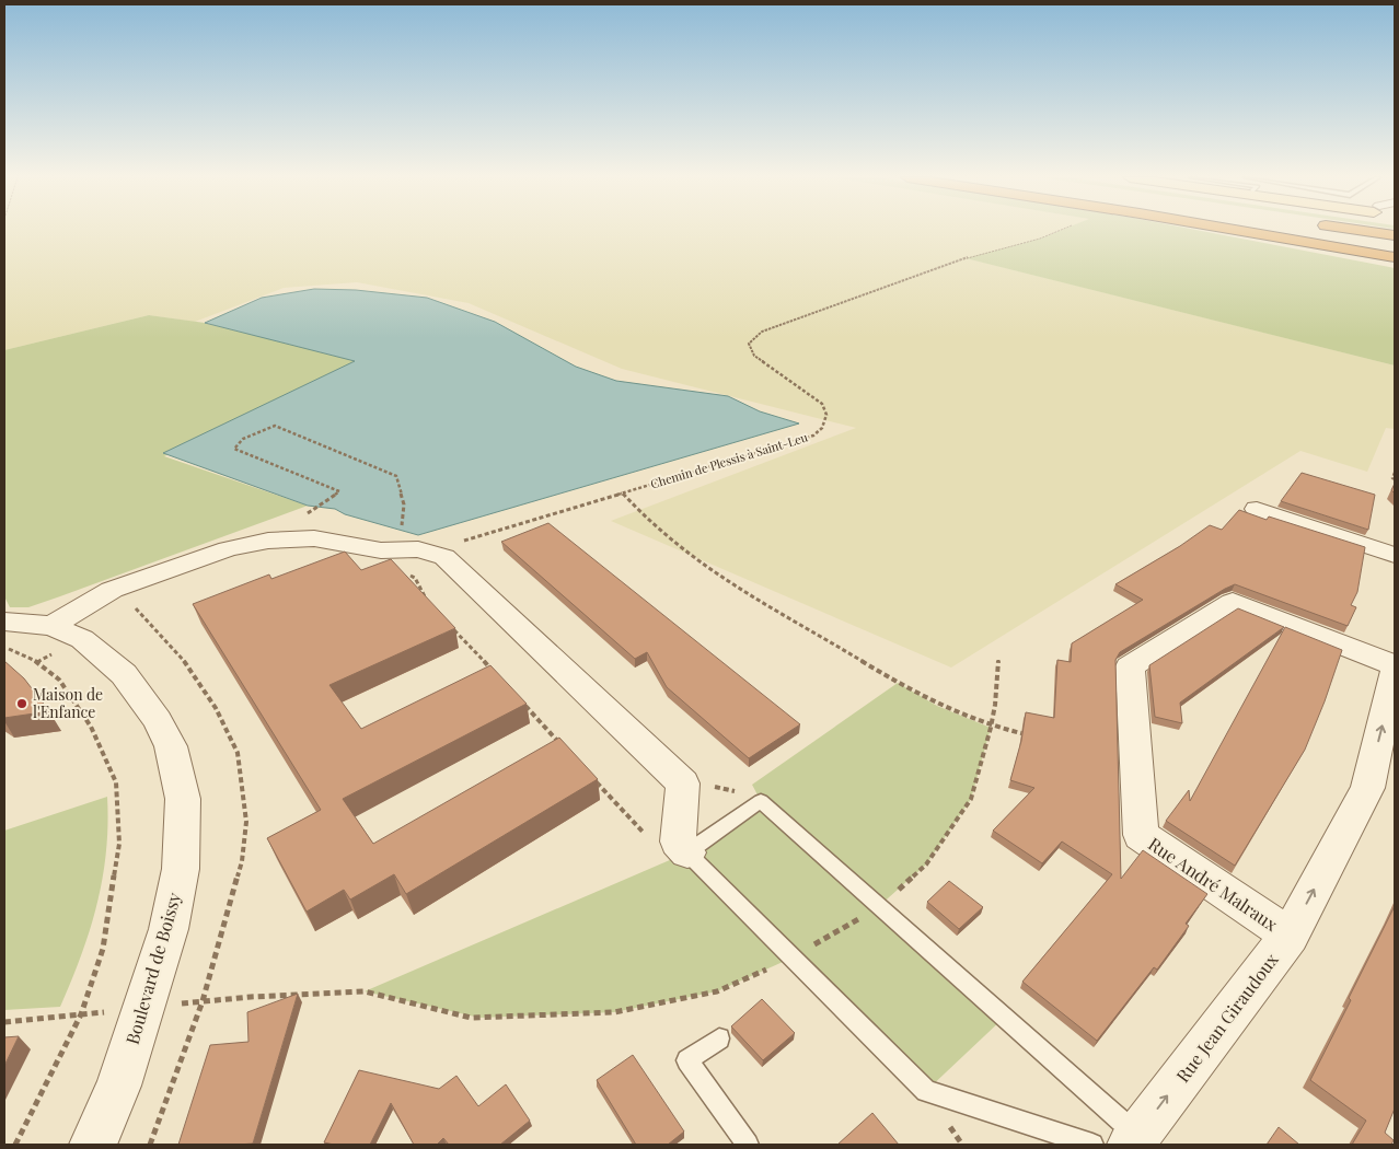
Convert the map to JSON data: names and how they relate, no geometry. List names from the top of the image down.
{
  "streets": {
    "street": ["Rue André Malraux", "Boulevard de Boissy", "Rue Jean Giraudoux"],
    "path": ["Chemin de Plessis à Saint-Leu"]
  },
  "crossings": [
    ["Rue André Malraux", "Rue Jean Giraudoux"]
  ],
  "one_way": ["Rue Jean Giraudoux"],
  "places": ["Maison de l'Enfance"]
}
